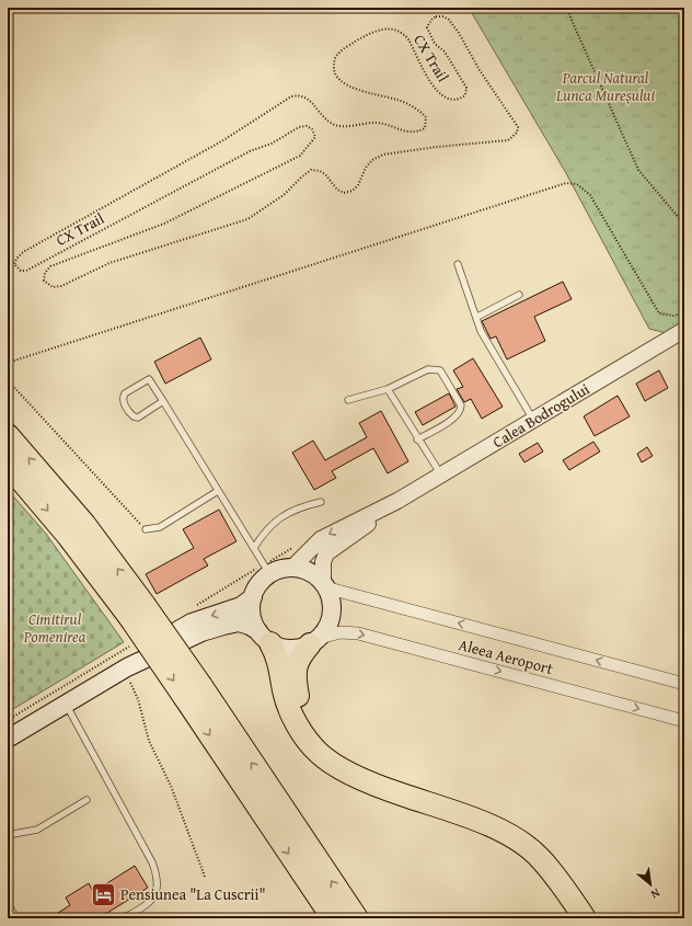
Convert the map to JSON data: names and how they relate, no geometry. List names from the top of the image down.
{
  "streets": {
    "main road": ["Calea Bodrogului"],
    "street": ["Aleea Aeroport"],
    "path": ["CX Trail"]
  },
  "crossings": [
    ["Calea Bodrogului", "Aleea Aeroport"]
  ],
  "parks": ["Parcul Natural Lunca Mureșului", "Cimitirul Pomenirea"],
  "places": {
    "hotel": ["Pensiunea \"La Cuscrii\""]
  },
  "north": "bottom right"
}
